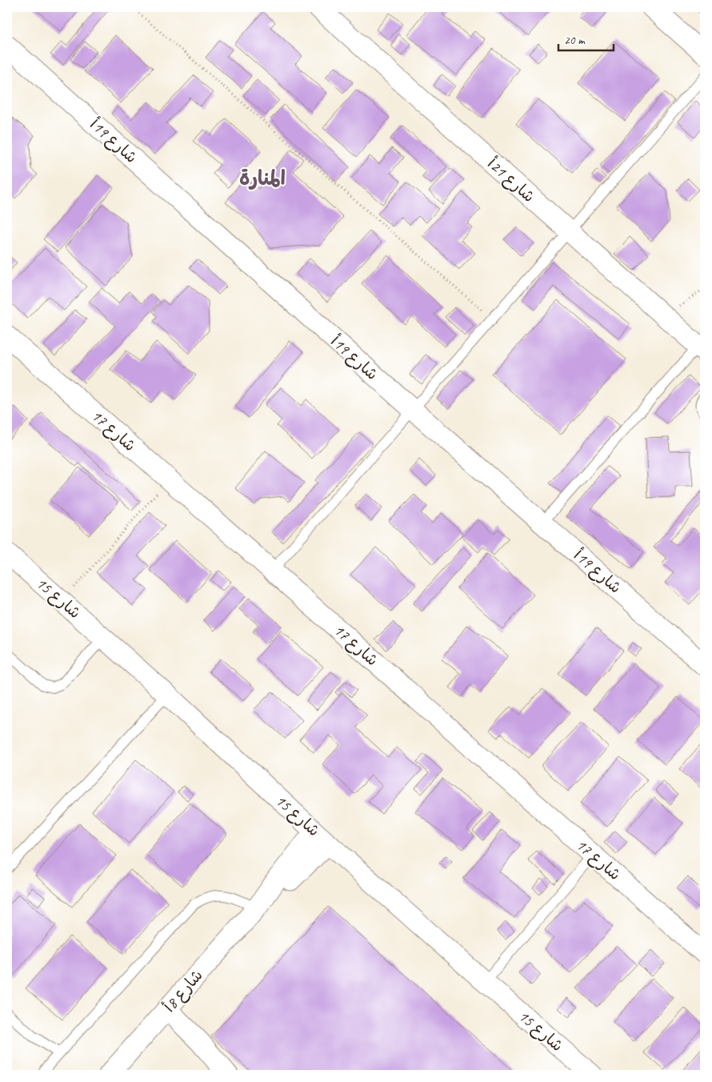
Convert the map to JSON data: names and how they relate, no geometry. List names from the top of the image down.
{
  "streets": {
    "street": [
      "شارع 19أ",
      "شارع 21أ",
      "شارع 17",
      "شارع 15",
      "شارع 8أ"
    ]
  },
  "crossings": [
    ["شارع 15", "شارع 8أ"]
  ],
  "districts": ["المنارة"],
  "scale_bar": "20 m"
}
